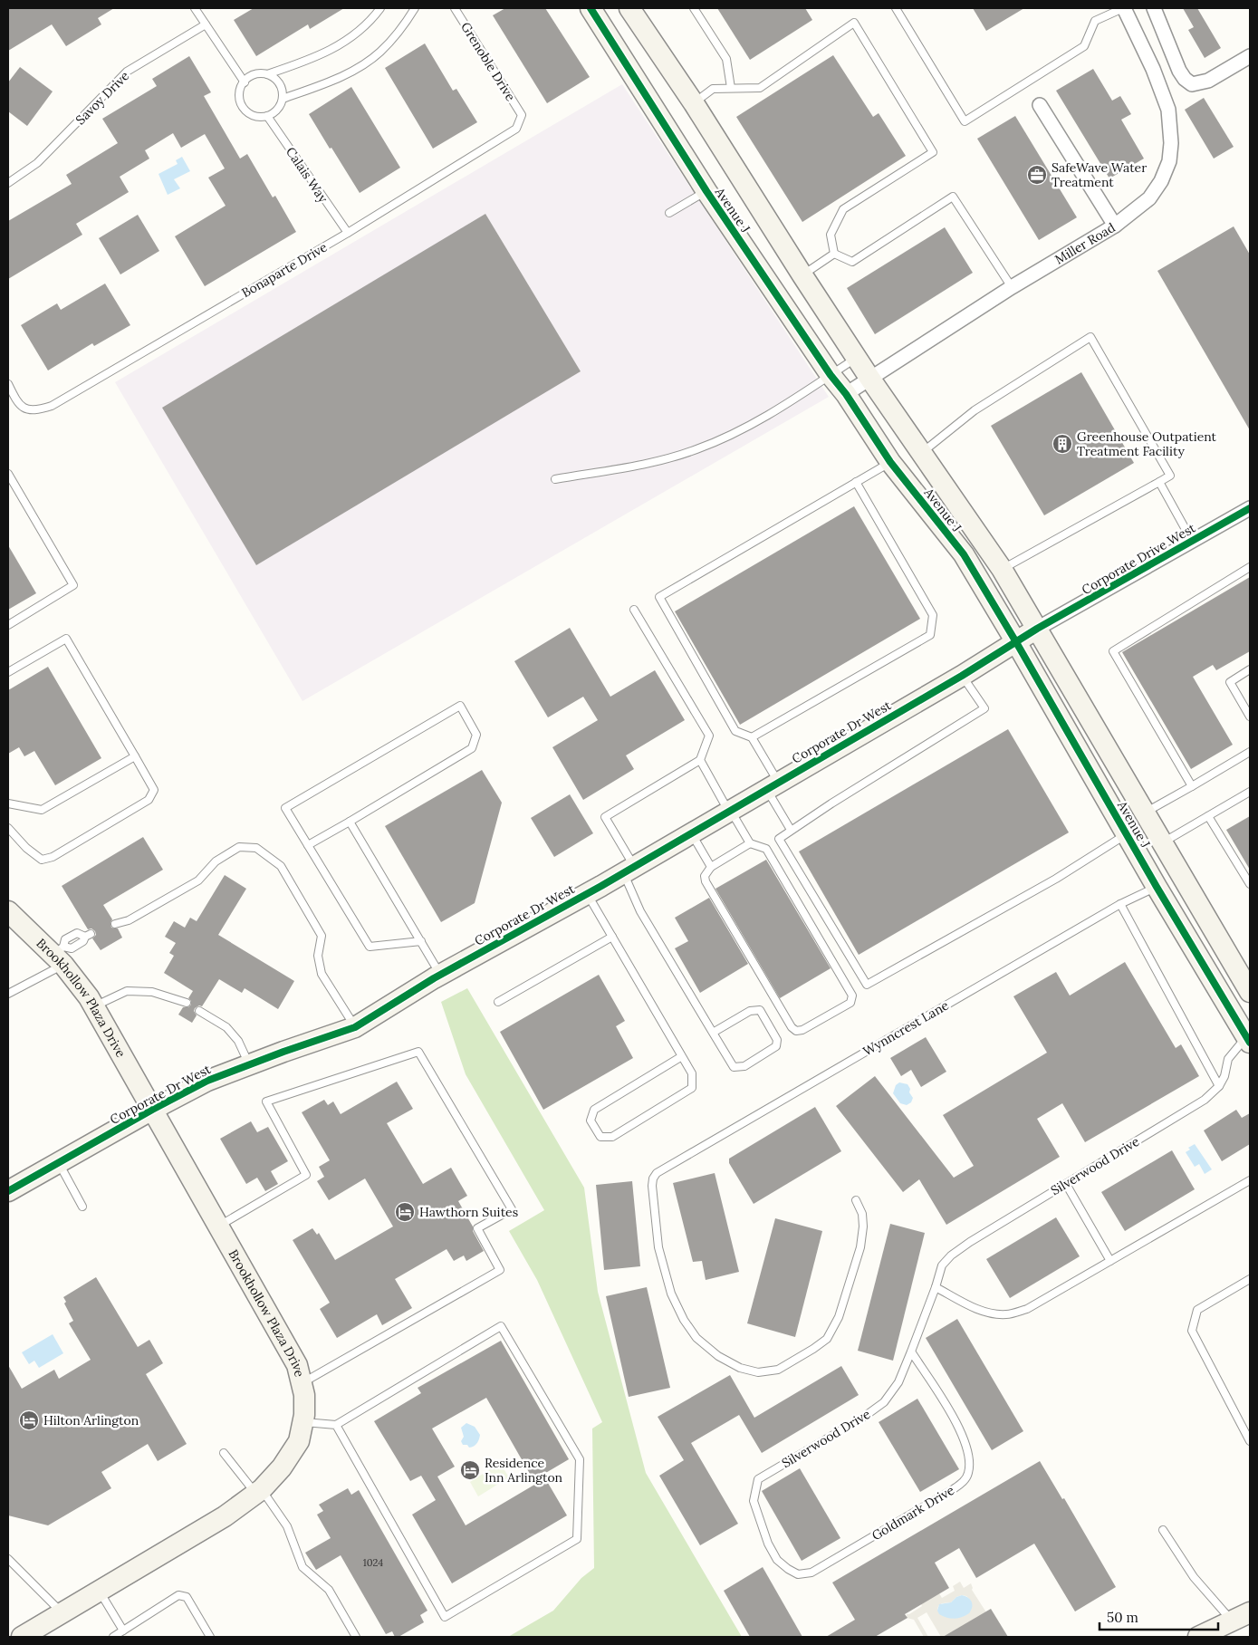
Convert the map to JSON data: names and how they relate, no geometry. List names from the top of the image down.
{
  "streets": {
    "street": [
      "Avenue J",
      "Miller Road",
      "Corporate Drive West",
      "Corporate Dr West",
      "Brookhollow Plaza Drive"
    ],
    "lane": [
      "Grenoble Drive",
      "Savoy Drive",
      "Calais Way",
      "Bonaparte Drive",
      "Wynncrest Lane",
      "Silverwood Drive",
      "Goldmark Drive"
    ]
  },
  "crossings": [
    ["Grenoble Drive", "Bonaparte Drive"],
    ["Calais Way", "Bonaparte Drive"],
    ["Avenue J", "Miller Road"],
    ["Avenue J", "Corporate Drive West"],
    ["Avenue J", "Corporate Dr West"],
    ["Avenue J", "Wynncrest Lane"],
    ["Avenue J", "Silverwood Drive"],
    ["Corporate Drive West", "Corporate Dr West"],
    ["Corporate Dr West", "Brookhollow Plaza Drive"],
    ["Silverwood Drive", "Goldmark Drive"]
  ],
  "places": {
    "office": ["SafeWave Water Treatment"],
    "building": ["Greenhouse Outpatient Treatment Facility"],
    "hotel": ["Hawthorn Suites", "Hilton Arlington", "Residence Inn Arlington"]
  },
  "house_numbers": ["1024"],
  "scale_bar": "50 m"
}
